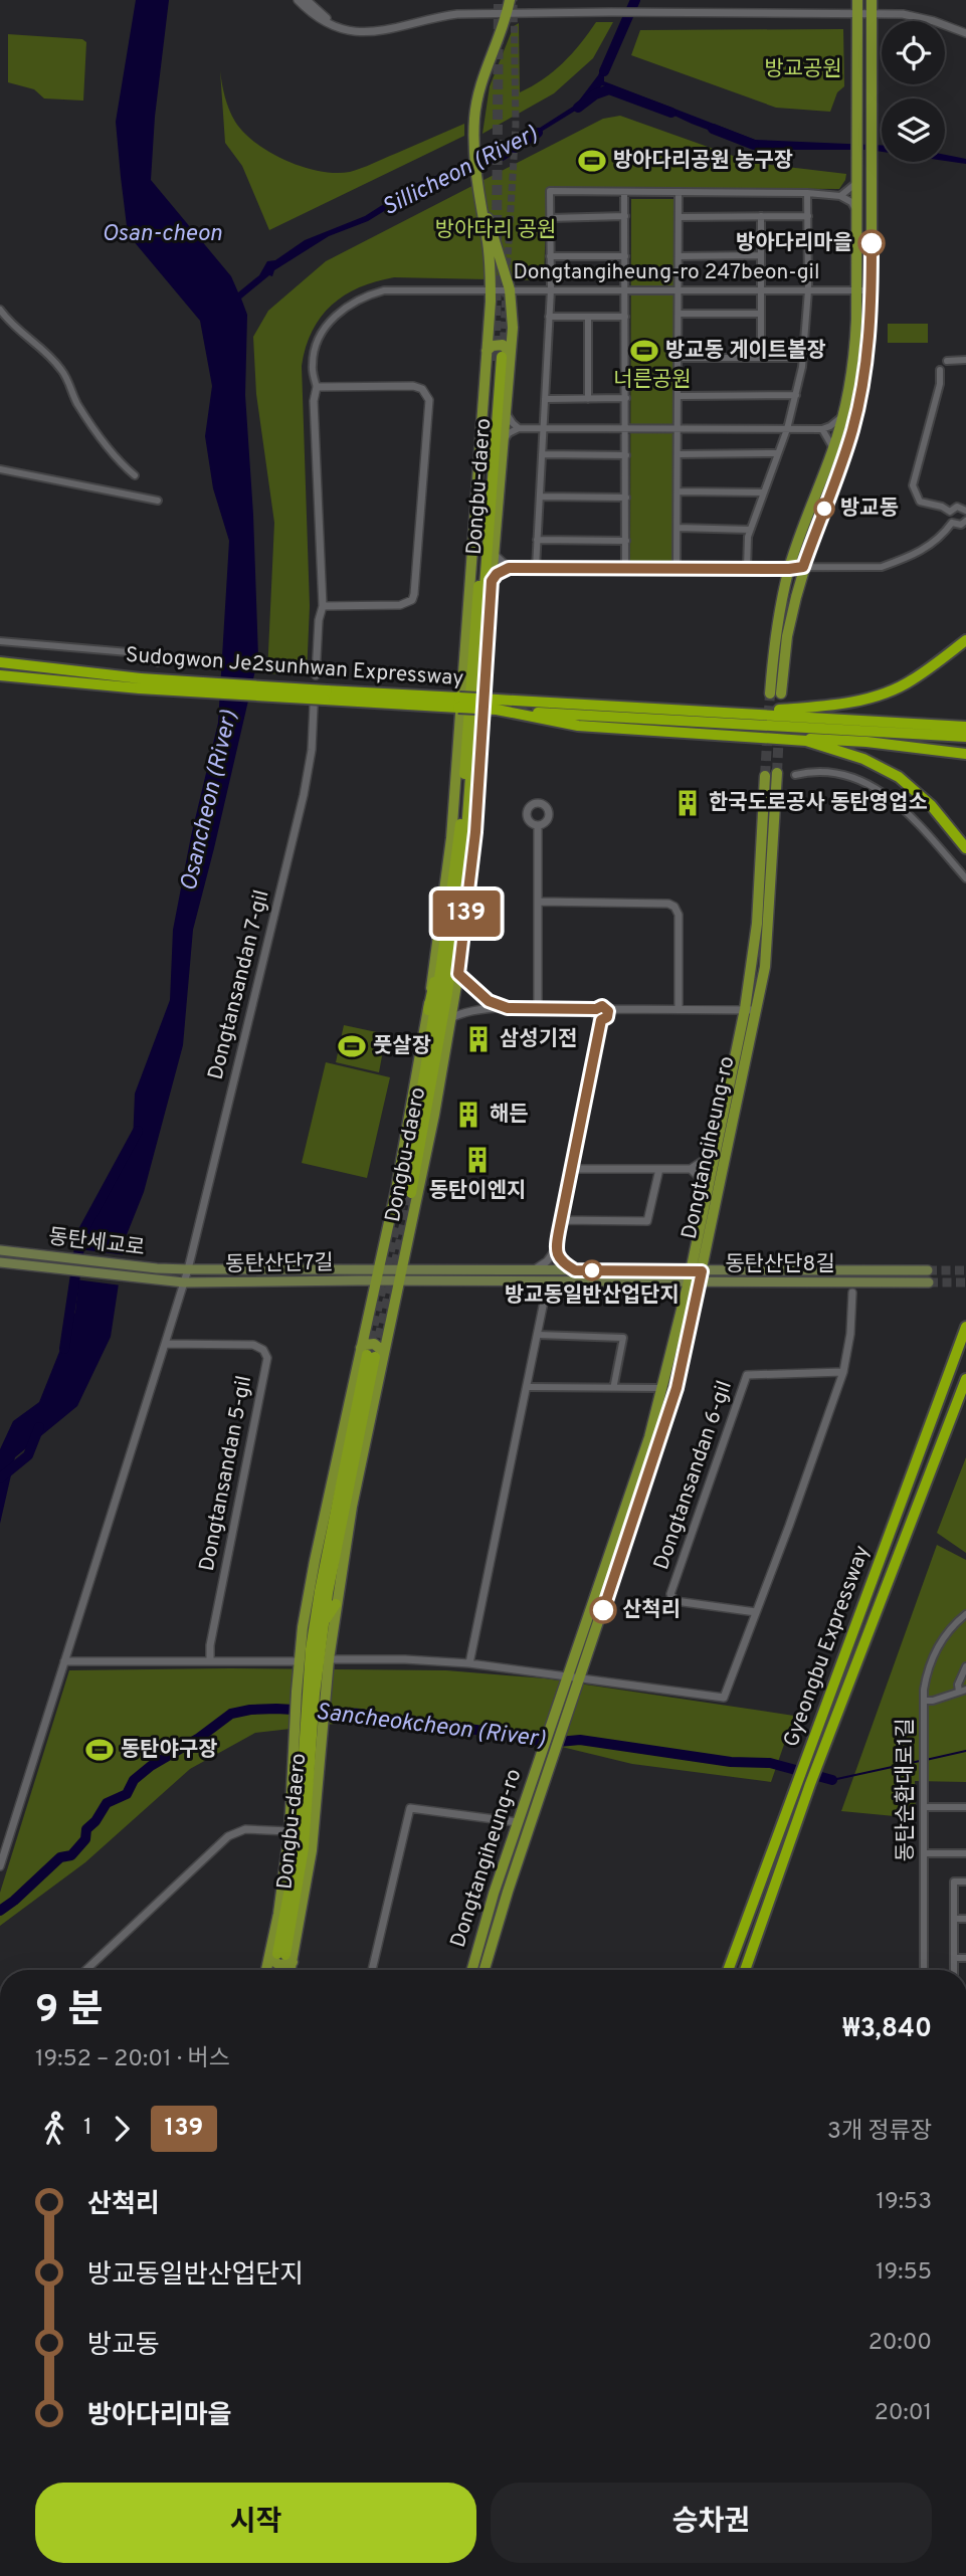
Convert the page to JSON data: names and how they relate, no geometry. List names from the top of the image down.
{
  "streets": {
    "highway": ["Dongbu-daero", "Sudogwon Je2sunhwan Expressway", "Gyeongbu Expressway"],
    "main road": [
      "Dongtangiheung-ro",
      "동탄세교로",
      "동탄산단7길",
      "동탄산단8길"
    ],
    "street": [
      "Dongtangiheung-ro 247beon-gil",
      "Dongtansandan 7-gil",
      "Dongtansandan 5-gil",
      "Dongtansandan 6-gil",
      "동탄순환대로1길"
    ]
  },
  "crossings": [
    ["Dongtangiheung-ro 247beon-gil", "Dongbu-daero"],
    ["Dongbu-daero", "동탄산단7길"],
    ["Dongbu-daero", "동탄산단8길"],
    ["Dongtansandan 7-gil", "동탄세교로"],
    ["Dongtansandan 7-gil", "동탄산단7길"],
    ["Dongtangiheung-ro", "동탄산단8길"],
    ["동탄세교로", "동탄산단7길"],
    ["동탄산단7길", "동탄산단8길"]
  ],
  "water": [
    "Sillicheon (River)",
    "Osan-cheon",
    "Osancheon (River)",
    "Sancheokcheon (River)"
  ],
  "parks": ["방교공원", "방아다리 공원", "너른공원"],
  "places": {
    "sports": [
      "방아다리공원 농구장",
      "방교동 게이트볼장",
      "풋살장",
      "동탄야구장"
    ],
    "other": [
      "방아다리마을",
      "방교동",
      "방교동일반산업단지",
      "산척리"
    ],
    "building": [
      "한국도로공사 동탄영업소",
      "삼성기전",
      "해든",
      "동탄이엔지"
    ]
  },
  "lines": ["bus line 139"],
  "page": {
    "on_map": "139",
    "heading": ["9 분", "19:52 – 20:01 · 버스", "₩3,840"],
    "legs": ["1", "139", "3개 정류장"],
    "list": [
      {
        "name": "산척리",
        "value": "19:53"
      },
      {
        "name": "방교동일반산업단지",
        "value": "19:55"
      },
      {
        "name": "방교동",
        "value": "20:00"
      },
      {
        "name": "방아다리마을",
        "value": "20:01"
      }
    ],
    "buttons": ["시작", "승차권"]
  }
}
